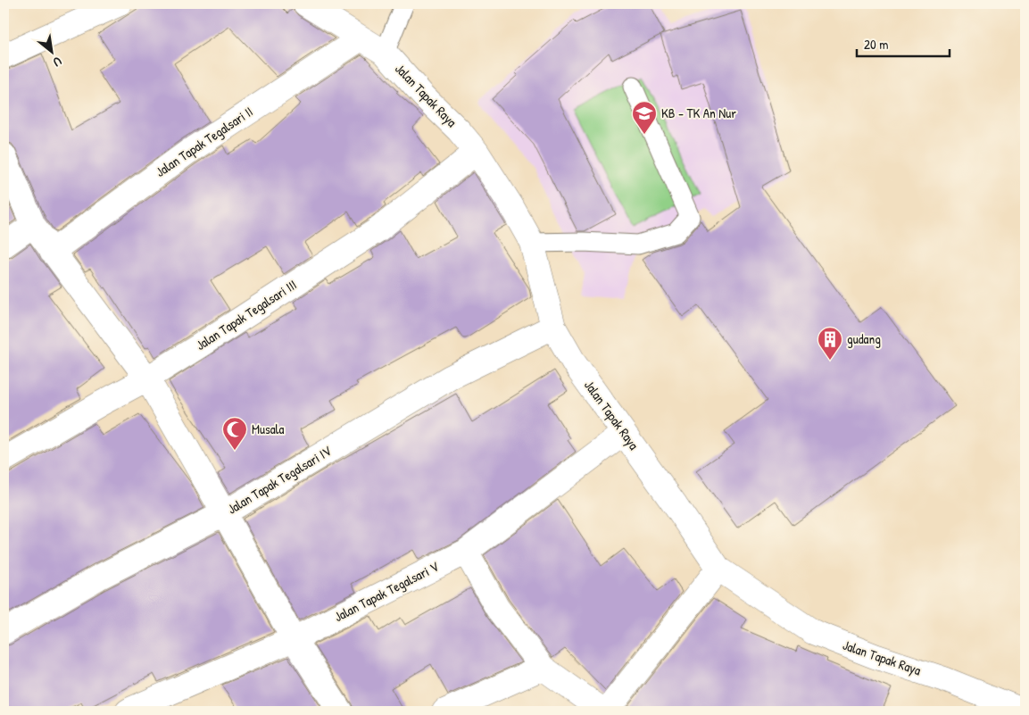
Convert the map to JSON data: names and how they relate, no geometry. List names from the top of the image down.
{
  "streets": {
    "street": [
      "Jalan Tapak Raya",
      "Jalan Tapak Tegalsari II",
      "Jalan Tapak Tegalsari III",
      "Jalan Tapak Tegalsari IV",
      "Jalan Tapak Tegalsari V"
    ]
  },
  "crossings": [
    ["Jalan Tapak Raya", "Jalan Tapak Tegalsari II"],
    ["Jalan Tapak Raya", "Jalan Tapak Tegalsari III"],
    ["Jalan Tapak Raya", "Jalan Tapak Tegalsari IV"],
    ["Jalan Tapak Raya", "Jalan Tapak Tegalsari V"]
  ],
  "places": {
    "school or university": ["KB - TK An Nur"],
    "building": ["gudang"],
    "mosque": ["Musala"]
  },
  "scale_bar": "20 m",
  "north": "bottom right"
}
